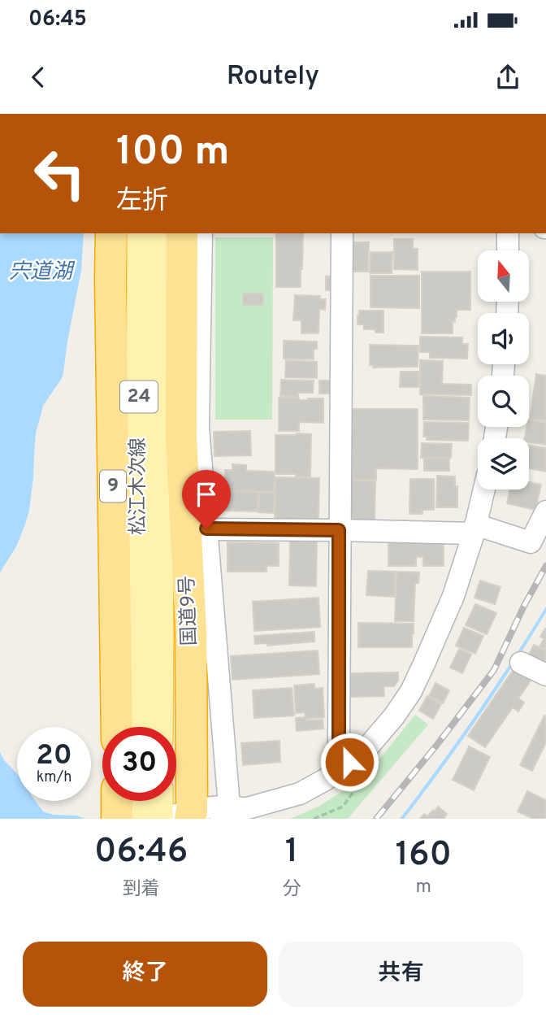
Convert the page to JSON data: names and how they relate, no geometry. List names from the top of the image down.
{
  "streets": {
    "highway": ["9", "国道9号"],
    "main road": ["24", "松江木次線"]
  },
  "water": ["宍道湖"],
  "north": "top",
  "page": {
    "status": "06:45",
    "header": "Routely",
    "turn": ["100 m", "左折"],
    "speed": "20 km/h",
    "limit": "30",
    "eta": [
      "06:46",
      "到着",
      "1",
      "分",
      "160",
      "m"
    ],
    "buttons": ["終了", "共有"]
  }
}
